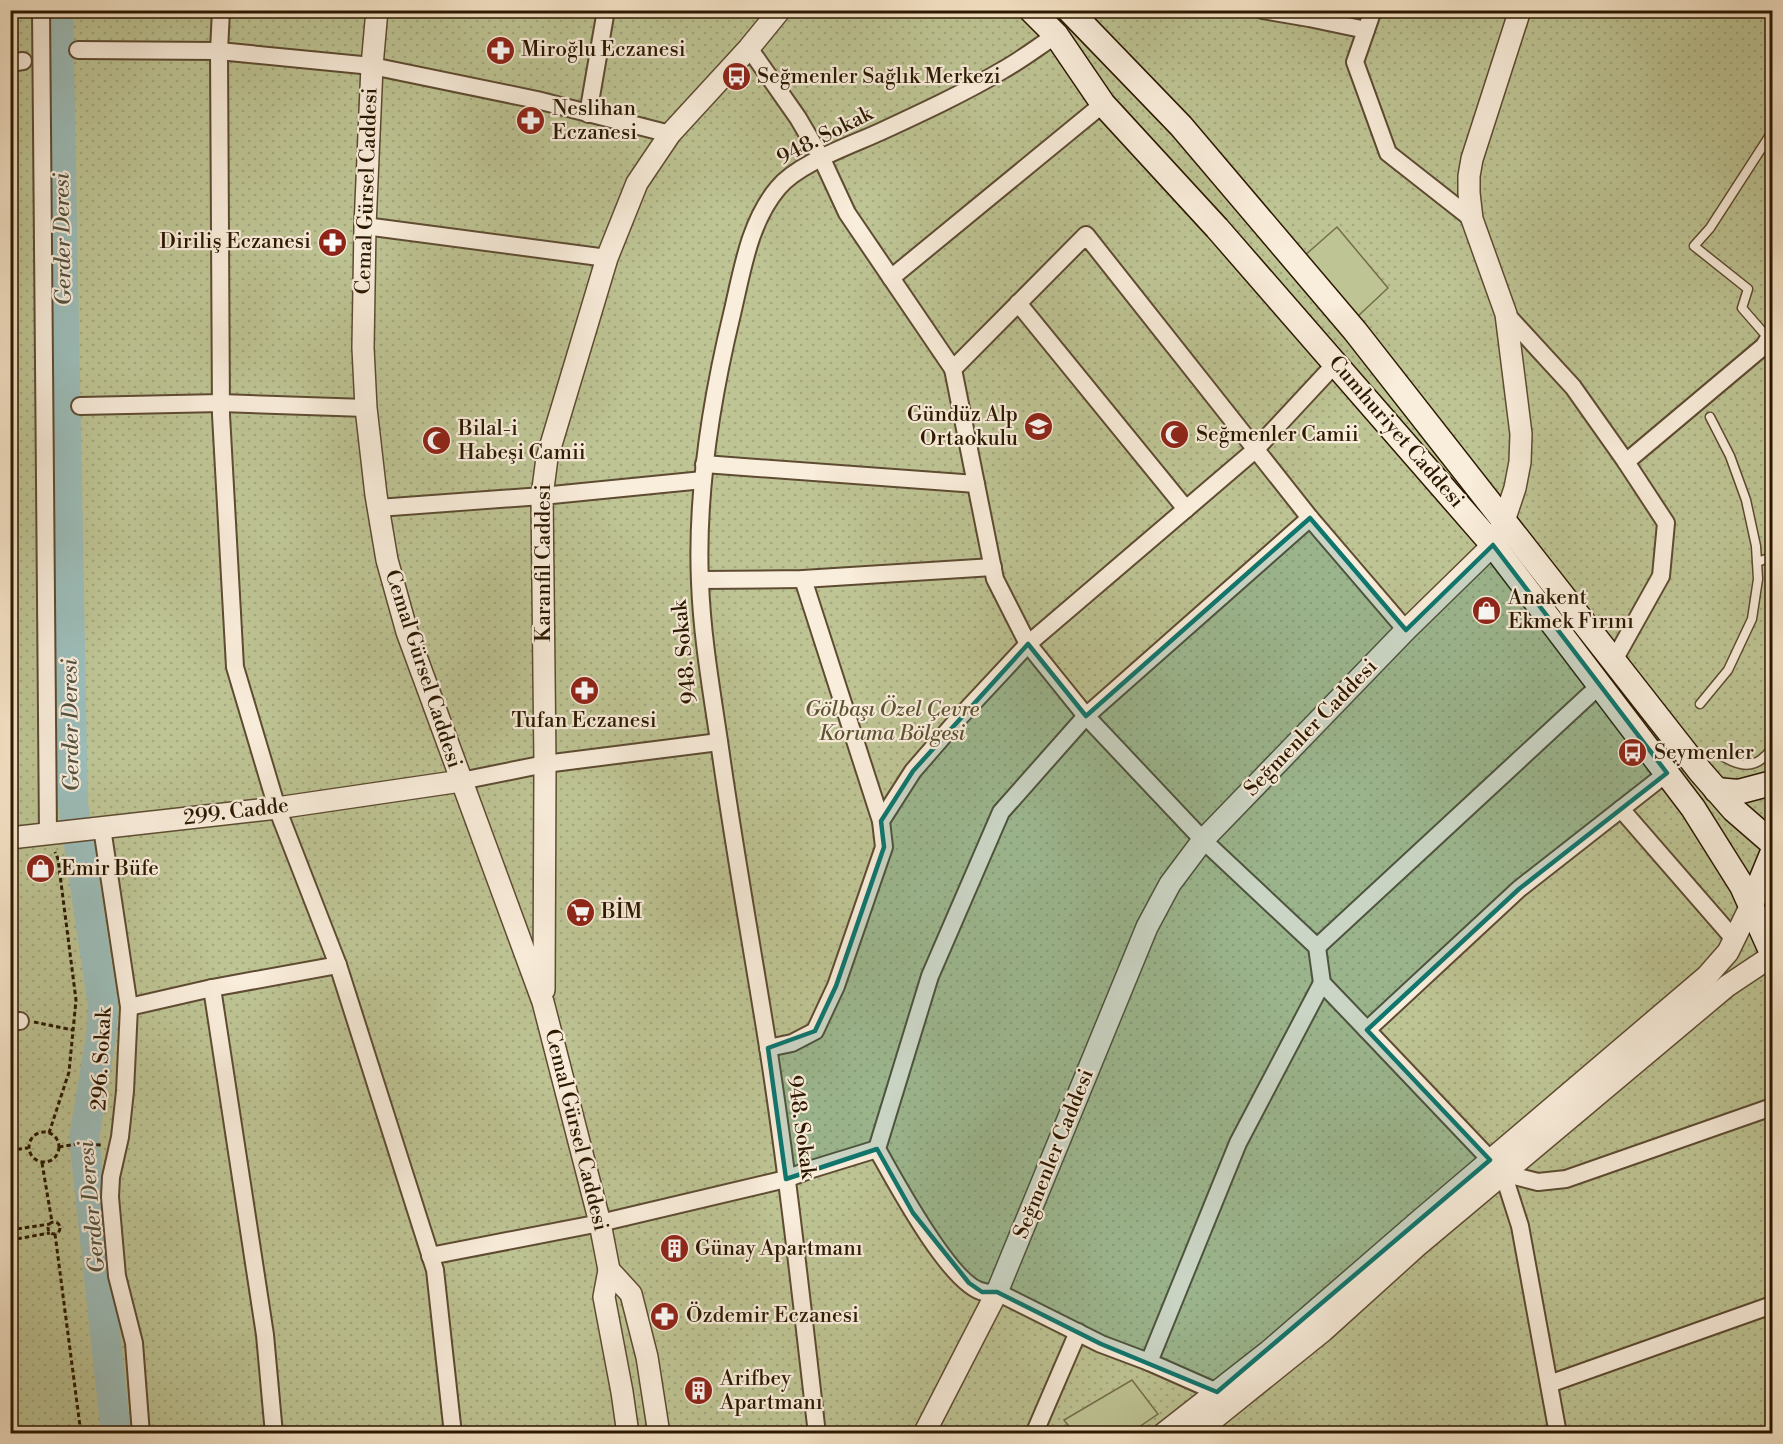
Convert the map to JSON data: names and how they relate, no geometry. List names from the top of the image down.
{
  "streets": {
    "main road": ["Cumhuriyet Caddesi"],
    "street": [
      "948. Sokak",
      "Cemal Gürsel Caddesi",
      "Karanfil Caddesi",
      "Seğmenler Caddesi",
      "299. Cadde",
      "296. Sokak"
    ]
  },
  "crossings": [
    ["948. Sokak", "Cumhuriyet Caddesi"],
    ["Cemal Gürsel Caddesi", "Karanfil Caddesi"],
    ["Cemal Gürsel Caddesi", "299. Cadde"],
    ["Cumhuriyet Caddesi", "Seğmenler Caddesi"],
    ["299. Cadde", "296. Sokak"]
  ],
  "water": ["Gerder Deresi"],
  "parks": ["Gölbaşı Özel Çevre Koruma Bölgesi"],
  "places": {
    "pharmacy": [
      "Miroğlu Eczanesi",
      "Neslihan Eczanesi",
      "Diriliş Eczanesi",
      "Tufan Eczanesi",
      "Özdemir Eczanesi"
    ],
    "bus stop": ["Seğmenler Sağlık Merkezi", "Seymenler"],
    "school or university": ["Gündüz Alp Ortaokulu"],
    "mosque": ["Seğmenler Camii", "Bilal-i Habeşi Camii"],
    "shop": ["Anakent Ekmek Fırını", "Emir Büfe"],
    "supermarket": ["BİM"],
    "building": ["Günay Apartmanı", "Arifbey Apartmanı"]
  }
}
